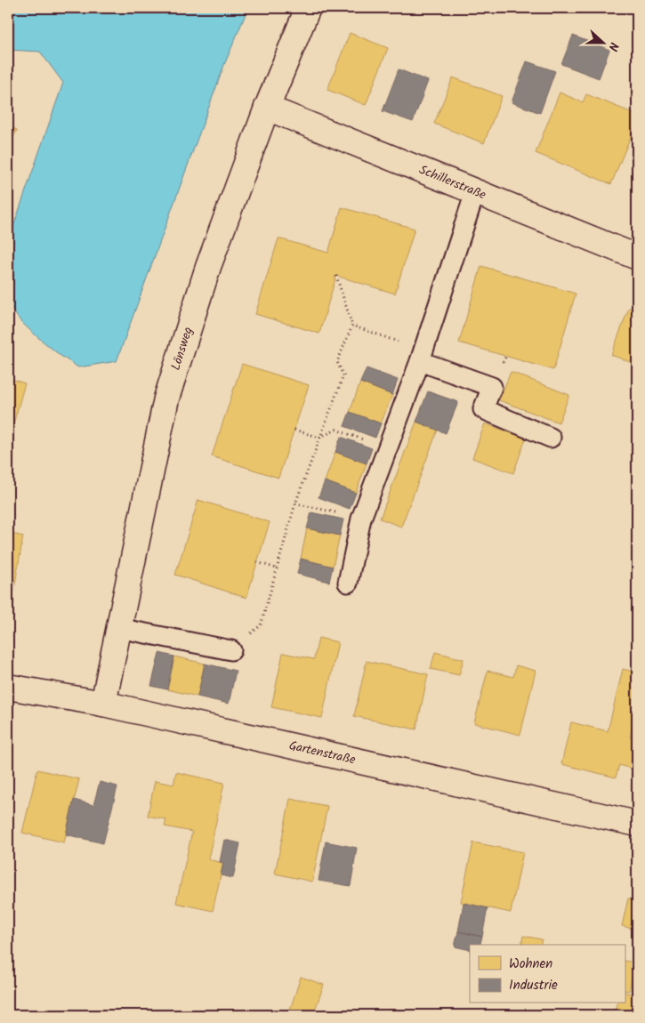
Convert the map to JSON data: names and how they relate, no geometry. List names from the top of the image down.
{
  "streets": {
    "street": ["Schillerstraße", "Lönsweg", "Gartenstraße"]
  },
  "crossings": [
    ["Schillerstraße", "Lönsweg"],
    ["Lönsweg", "Gartenstraße"]
  ],
  "legend": ["Wohnen", "Industrie"],
  "north": "right"
}
